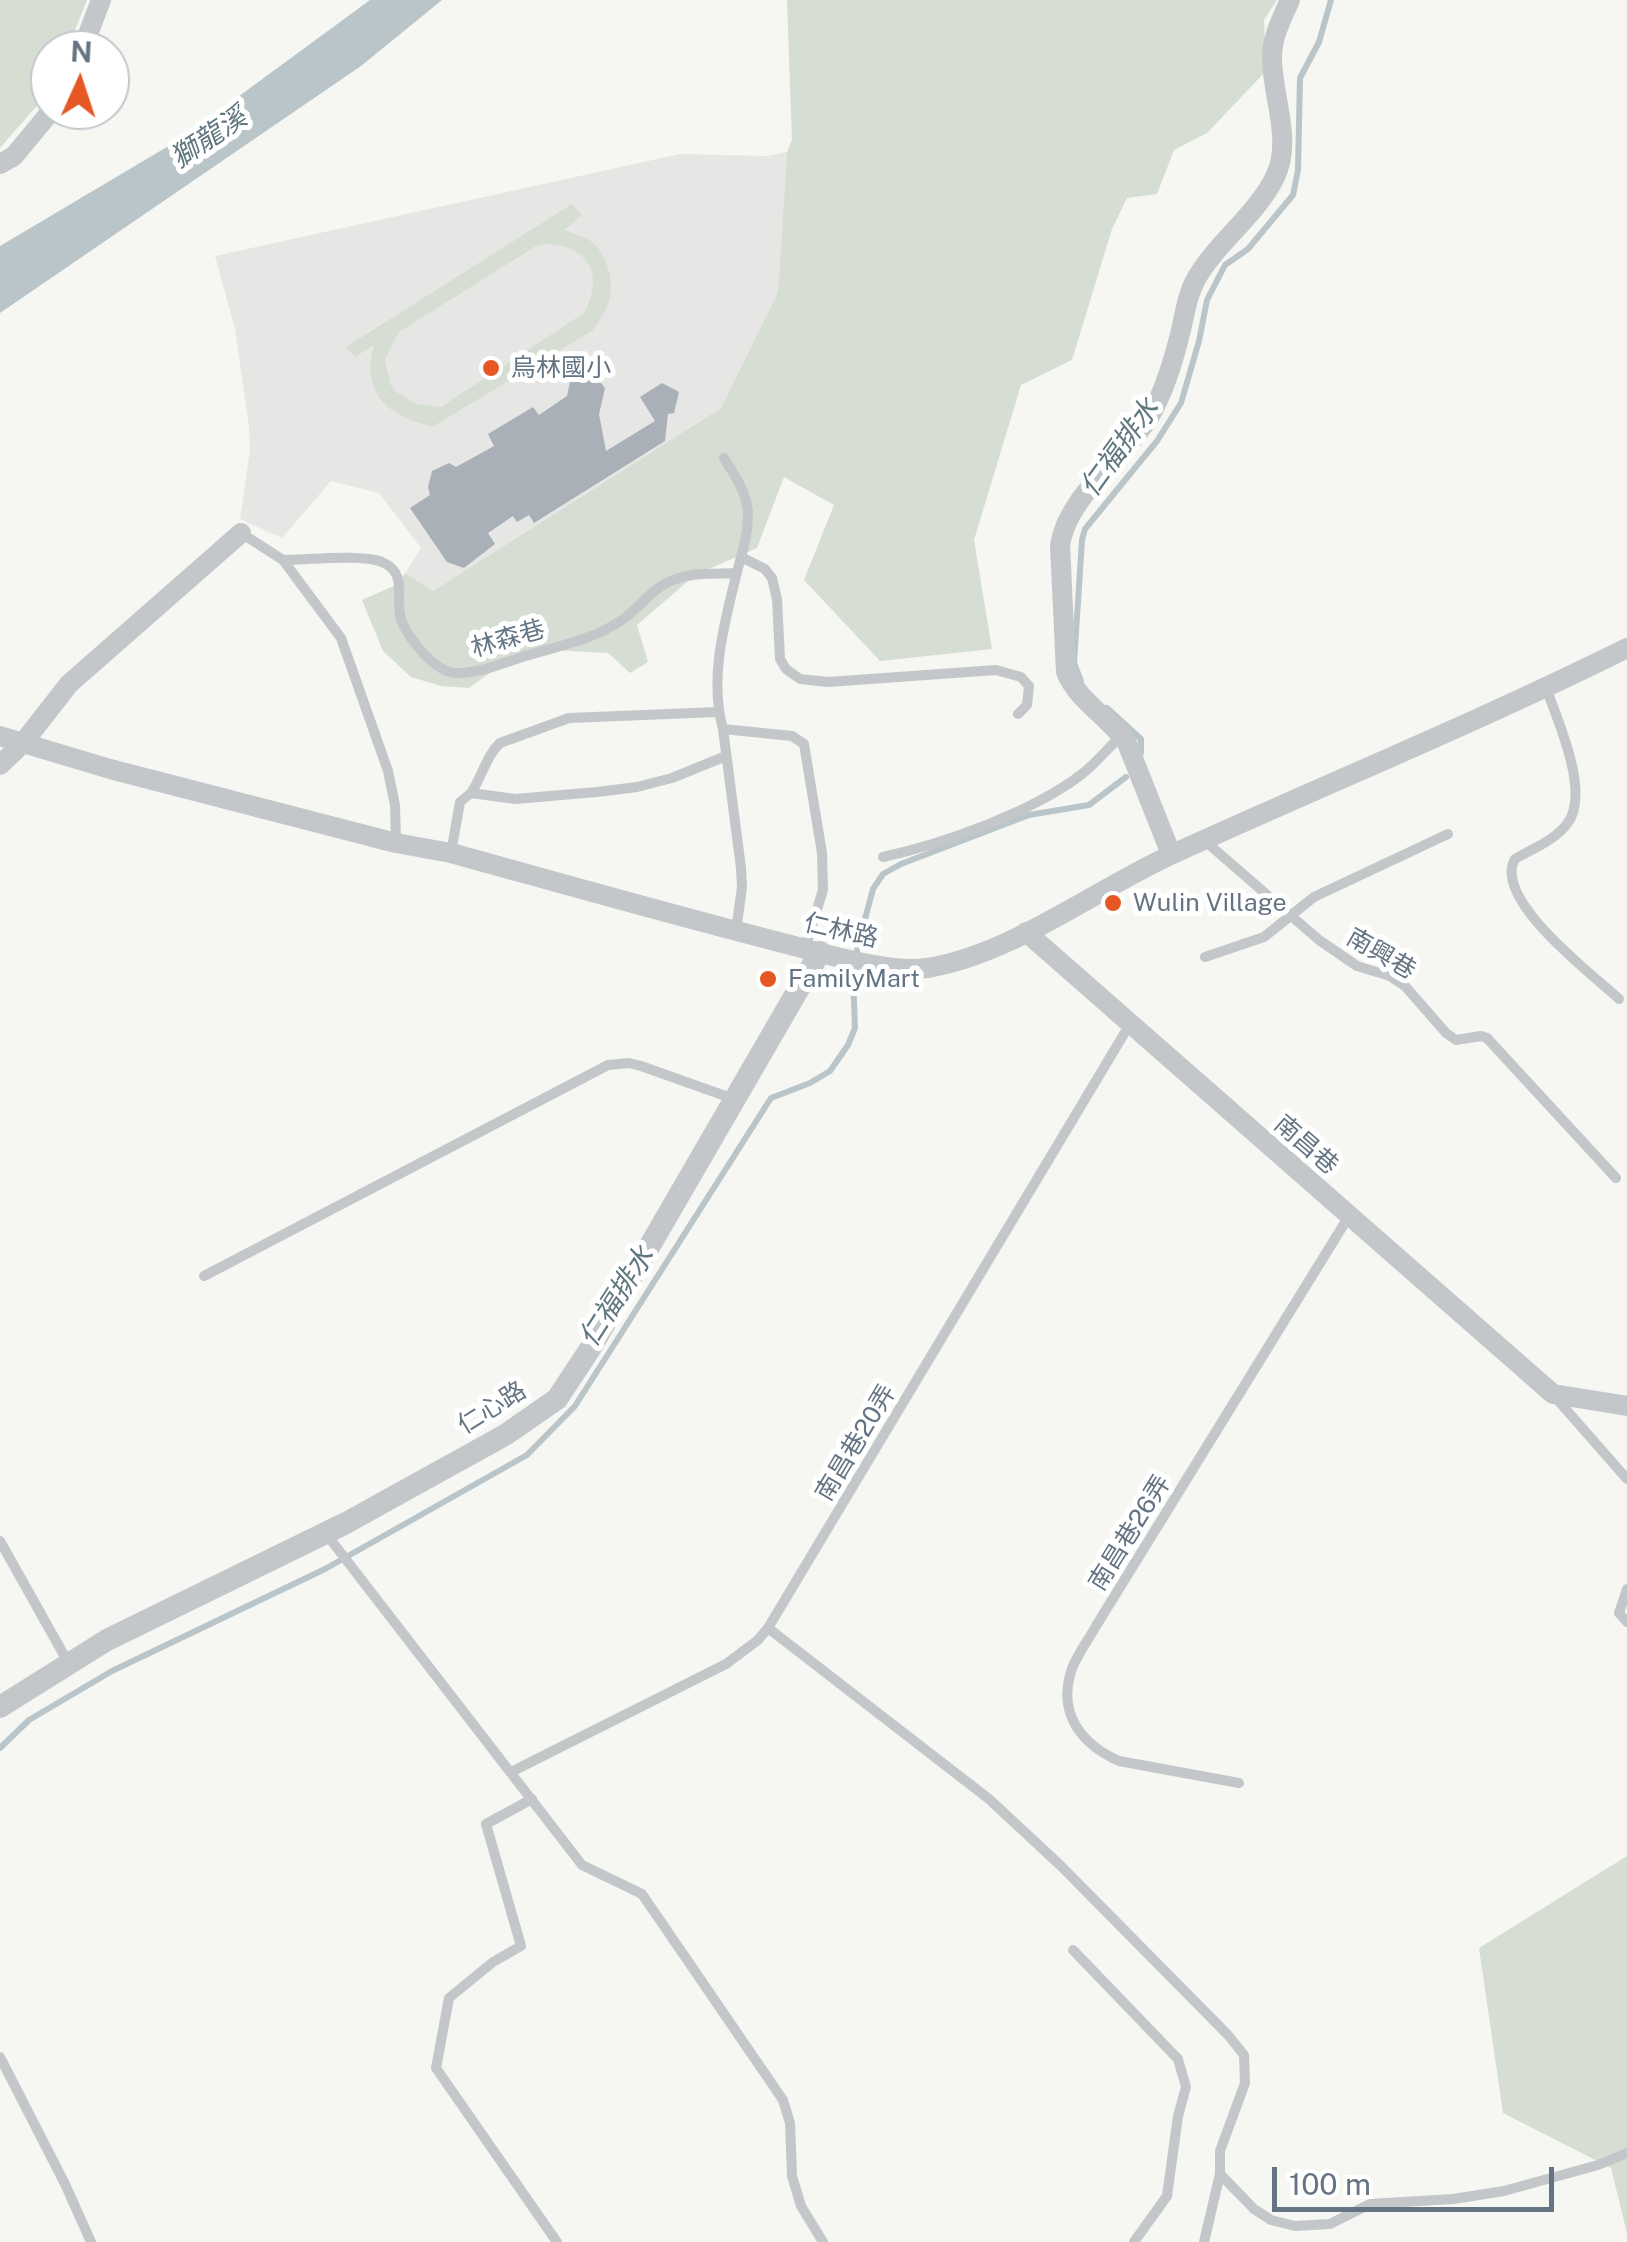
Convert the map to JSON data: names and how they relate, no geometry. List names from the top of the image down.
{
  "streets": {
    "street": ["仁林路", "南昌巷", "仁心路"],
    "lane": [
      "林森巷",
      "南興巷",
      "南昌巷20弄",
      "南昌巷26弄"
    ]
  },
  "crossings": [
    ["仁林路", "南興巷"],
    ["仁林路", "南昌巷"],
    ["仁林路", "仁心路"],
    ["南昌巷", "南昌巷20弄"],
    ["南昌巷", "南昌巷26弄"]
  ],
  "water": ["獅龍溪", "仁福排水"],
  "places": ["烏林國小", "Wulin Village", "FamilyMart"],
  "scale_bar": "100 m",
  "north": "top"
}
